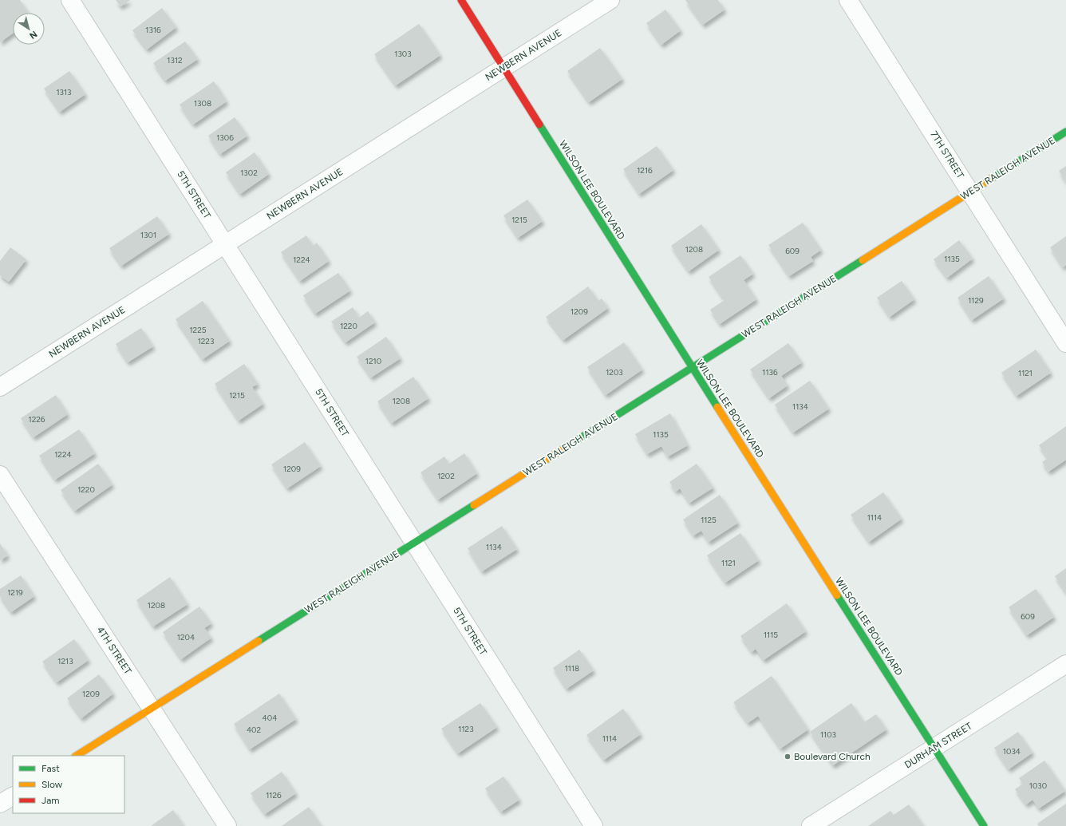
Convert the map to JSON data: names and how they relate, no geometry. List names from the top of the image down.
{
  "streets": {
    "street": [
      "NEWBERN AVENUE",
      "7TH STREET",
      "WEST RALEIGH AVENUE",
      "WILSON LEE BOULEVARD",
      "5TH STREET",
      "4TH STREET",
      "DURHAM STREET"
    ]
  },
  "crossings": [
    ["NEWBERN AVENUE", "WILSON LEE BOULEVARD"],
    ["NEWBERN AVENUE", "5TH STREET"],
    ["7TH STREET", "WEST RALEIGH AVENUE"],
    ["WEST RALEIGH AVENUE", "WILSON LEE BOULEVARD"],
    ["WEST RALEIGH AVENUE", "5TH STREET"],
    ["WEST RALEIGH AVENUE", "4TH STREET"],
    ["WILSON LEE BOULEVARD", "DURHAM STREET"]
  ],
  "places": ["Boulevard Church"],
  "house_numbers": [
    "1316",
    "1303",
    "1312",
    "1313",
    "1308",
    "1306",
    "1216",
    "1302",
    "1215",
    "1301",
    "1208",
    "609",
    "1135",
    "1224",
    "1129",
    "1209",
    "1220",
    "1225",
    "1223",
    "1210",
    "1203",
    "1136",
    "1121",
    "1215",
    "1208",
    "1134",
    "1226",
    "1135",
    "1224",
    "1209",
    "1202",
    "1220",
    "1114",
    "1125",
    "1134",
    "1121",
    "1219",
    "1208",
    "609",
    "1115",
    "1204",
    "1213",
    "1118",
    "1209",
    "404",
    "1123",
    "402",
    "1103",
    "1114",
    "1034",
    "1030",
    "1126"
  ],
  "legend": ["Fast", "Slow", "Jam"],
  "north": "bottom right"
}
